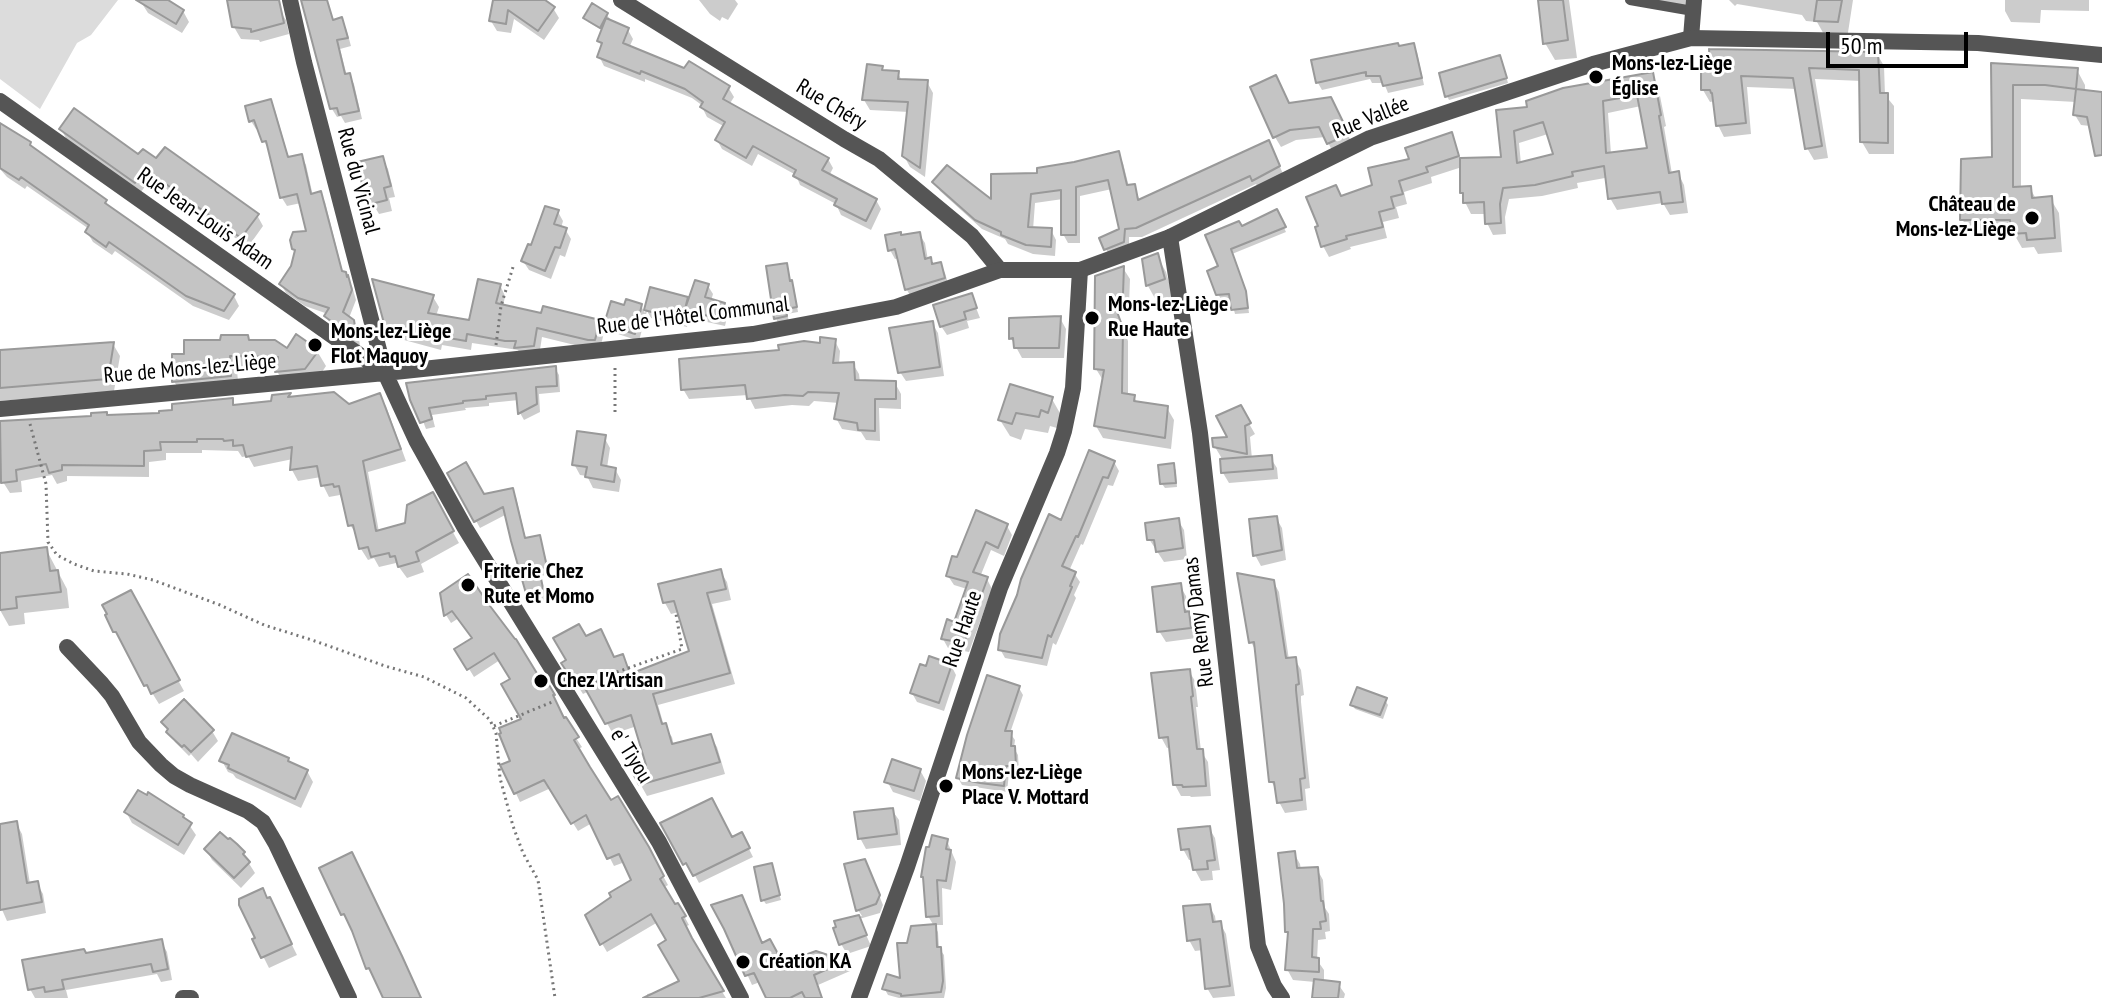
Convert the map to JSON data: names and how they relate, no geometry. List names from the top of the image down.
{
  "streets": {
    "street": [
      "Rue Chéry",
      "Rue Vallée",
      "Rue du Vicinal",
      "Rue Jean-Louis Adam",
      "Rue de l'Hôtel Communal",
      "Rue de Mons-lez-Liège",
      "Rue Remy Damas",
      "Rue Haute",
      "e' Tiyou"
    ]
  },
  "crossings": [
    ["Rue Chéry", "Rue de l'Hôtel Communal"],
    ["Rue Vallée", "Rue de l'Hôtel Communal"],
    ["Rue Vallée", "Rue Remy Damas"],
    ["Rue Vallée", "Rue Haute"],
    ["Rue du Vicinal", "Rue Jean-Louis Adam"],
    ["Rue du Vicinal", "Rue de l'Hôtel Communal"],
    ["Rue du Vicinal", "Rue de Mons-lez-Liège"],
    ["Rue du Vicinal", "e' Tiyou"],
    ["Rue Jean-Louis Adam", "Rue de l'Hôtel Communal"],
    ["Rue Jean-Louis Adam", "Rue de Mons-lez-Liège"],
    ["Rue Jean-Louis Adam", "e' Tiyou"],
    ["Rue de l'Hôtel Communal", "Rue de Mons-lez-Liège"],
    ["Rue de l'Hôtel Communal", "Rue Haute"],
    ["Rue de l'Hôtel Communal", "e' Tiyou"],
    ["Rue de Mons-lez-Liège", "e' Tiyou"]
  ],
  "places": [
    "Mons-lez-Liège Église",
    "Château de Mons-lez-Liège",
    "Mons-lez-Liège Rue Haute",
    "Mons-lez-Liège Flot Maquoy",
    "Friterie Chez Rute et Momo",
    "Chez l'Artisan",
    "Mons-lez-Liège Place V. Mottard",
    "Création KA"
  ],
  "scale_bar": "50 m"
}
